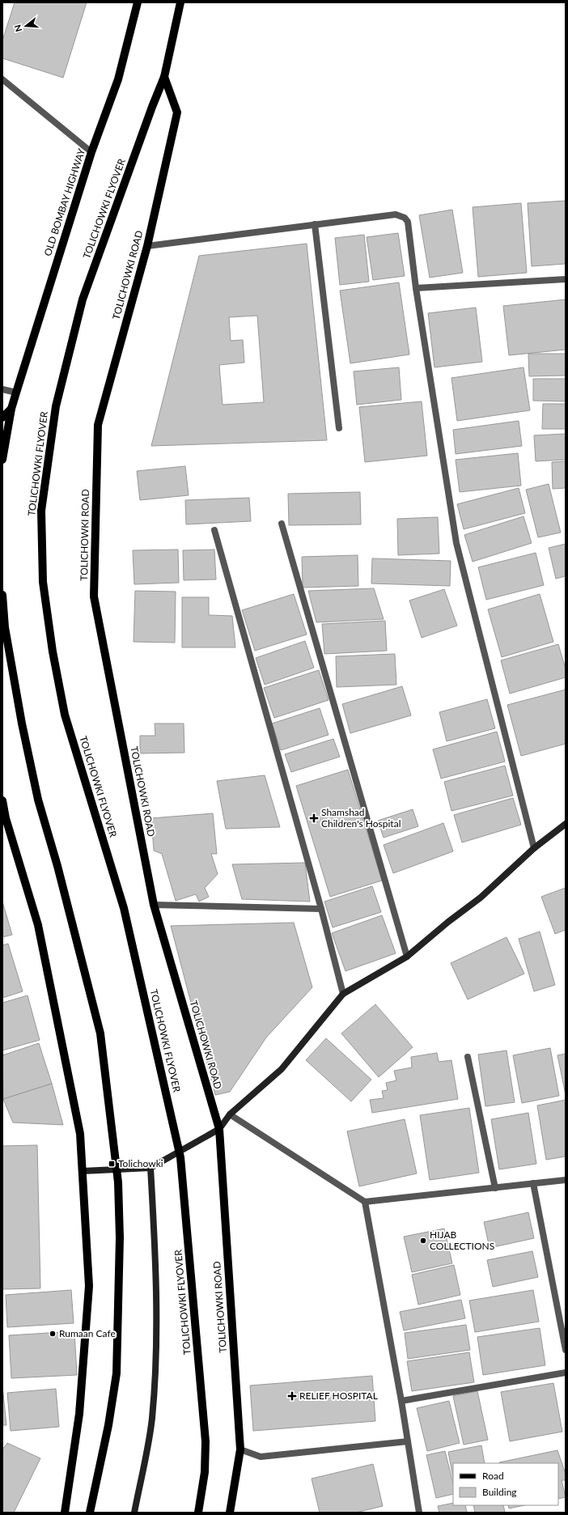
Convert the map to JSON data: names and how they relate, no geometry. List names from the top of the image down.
{
  "streets": {
    "main road": ["OLD BOMBAY HIGHWAY", "TOLICHOWKI FLYOVER", "TOLICHOWKI ROAD"]
  },
  "crossings": [
    ["TOLICHOWKI FLYOVER", "TOLICHOWKI ROAD"]
  ],
  "places": {
    "health": ["Shamshad Children's Hospital", "RELIEF HOSPITAL"],
    "transit": ["Tolichowki"],
    "other": ["HIJAB COLLECTIONS", "Rumaan Cafe"]
  },
  "legend": ["Road", "Building"],
  "north": "left"
}
